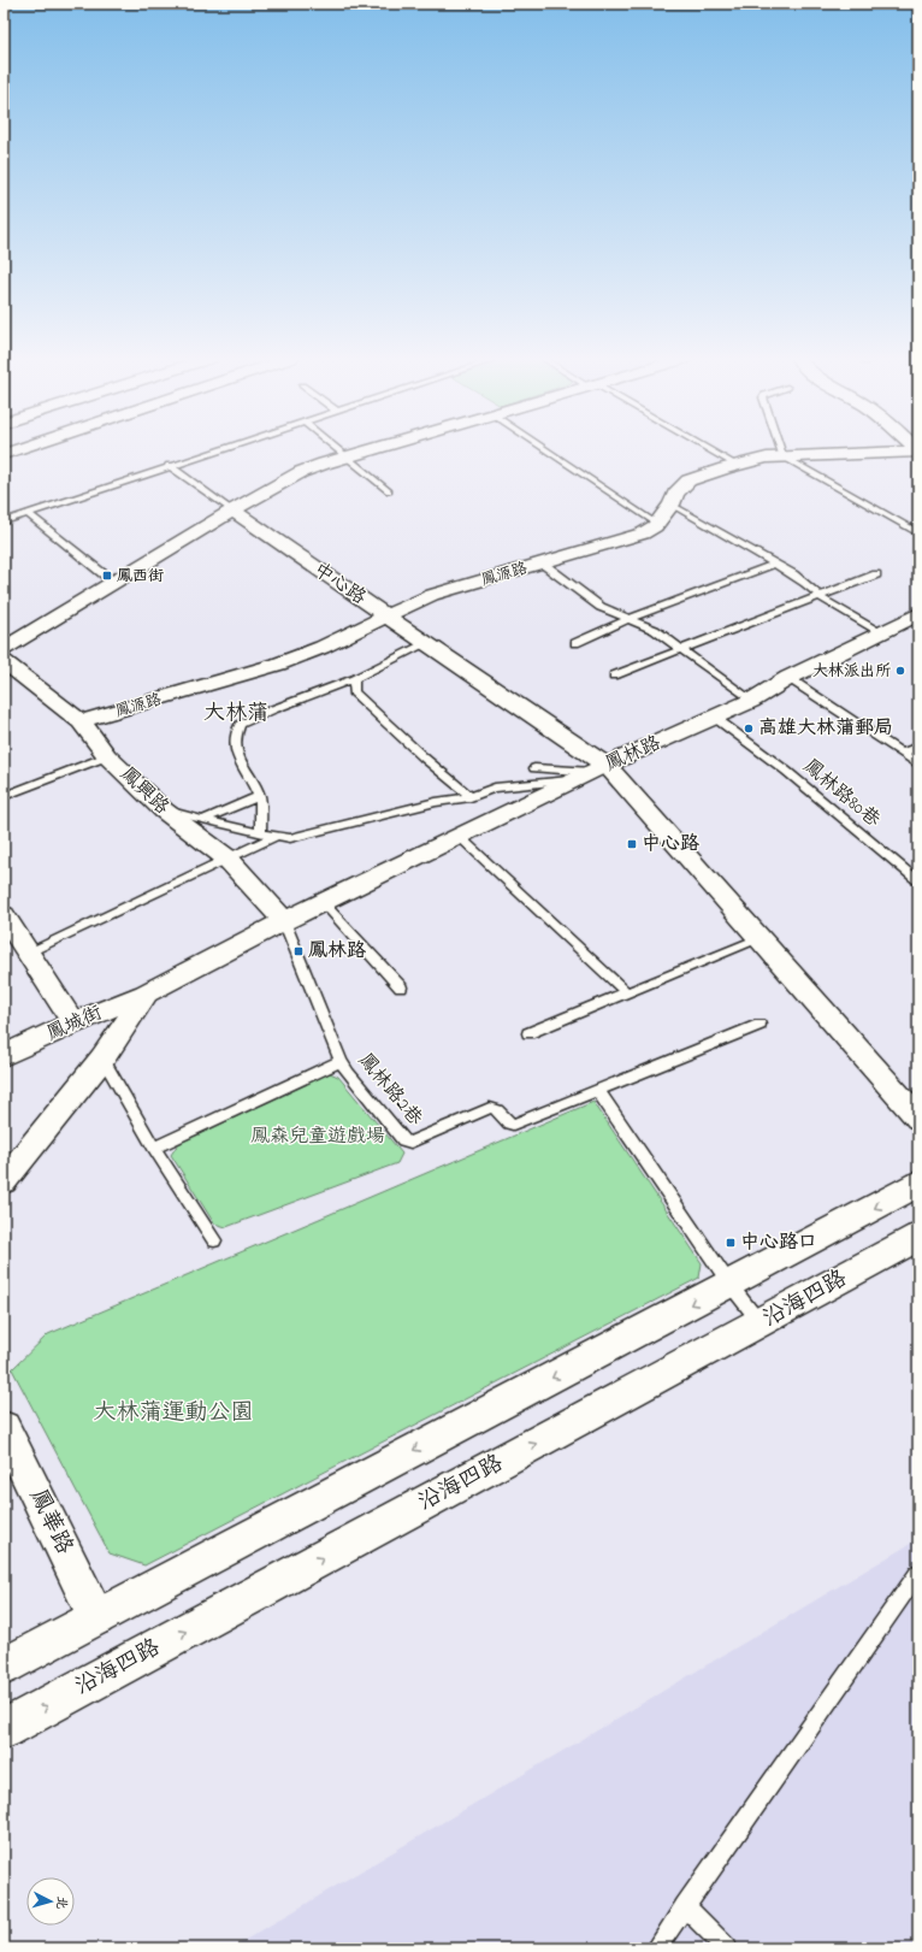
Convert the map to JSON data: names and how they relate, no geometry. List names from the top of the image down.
{
  "streets": {
    "street": [
      "鳳源路",
      "中心路",
      "鳳林路",
      "鳳興路",
      "鳳城街",
      "沿海四路",
      "鳳華路"
    ],
    "lane": ["鳳林路80巷", "鳳林路2巷"]
  },
  "crossings": [
    ["鳳源路", "中心路"],
    ["鳳源路", "鳳興路"],
    ["中心路", "鳳林路"],
    ["鳳林路", "鳳興路"],
    ["鳳林路", "鳳林路80巷"],
    ["鳳林路", "鳳城街"],
    ["鳳林路", "鳳林路2巷"],
    ["鳳興路", "鳳林路2巷"]
  ],
  "districts": ["大林蒲"],
  "parks": ["鳳森兒童遊戲場", "大林蒲運動公園"],
  "places": {
    "transit": [
      "鳳西街",
      "中心路",
      "鳳林路",
      "中心路口"
    ],
    "other": ["大林派出所", "高雄大林蒲郵局"]
  },
  "north": "right"
}
